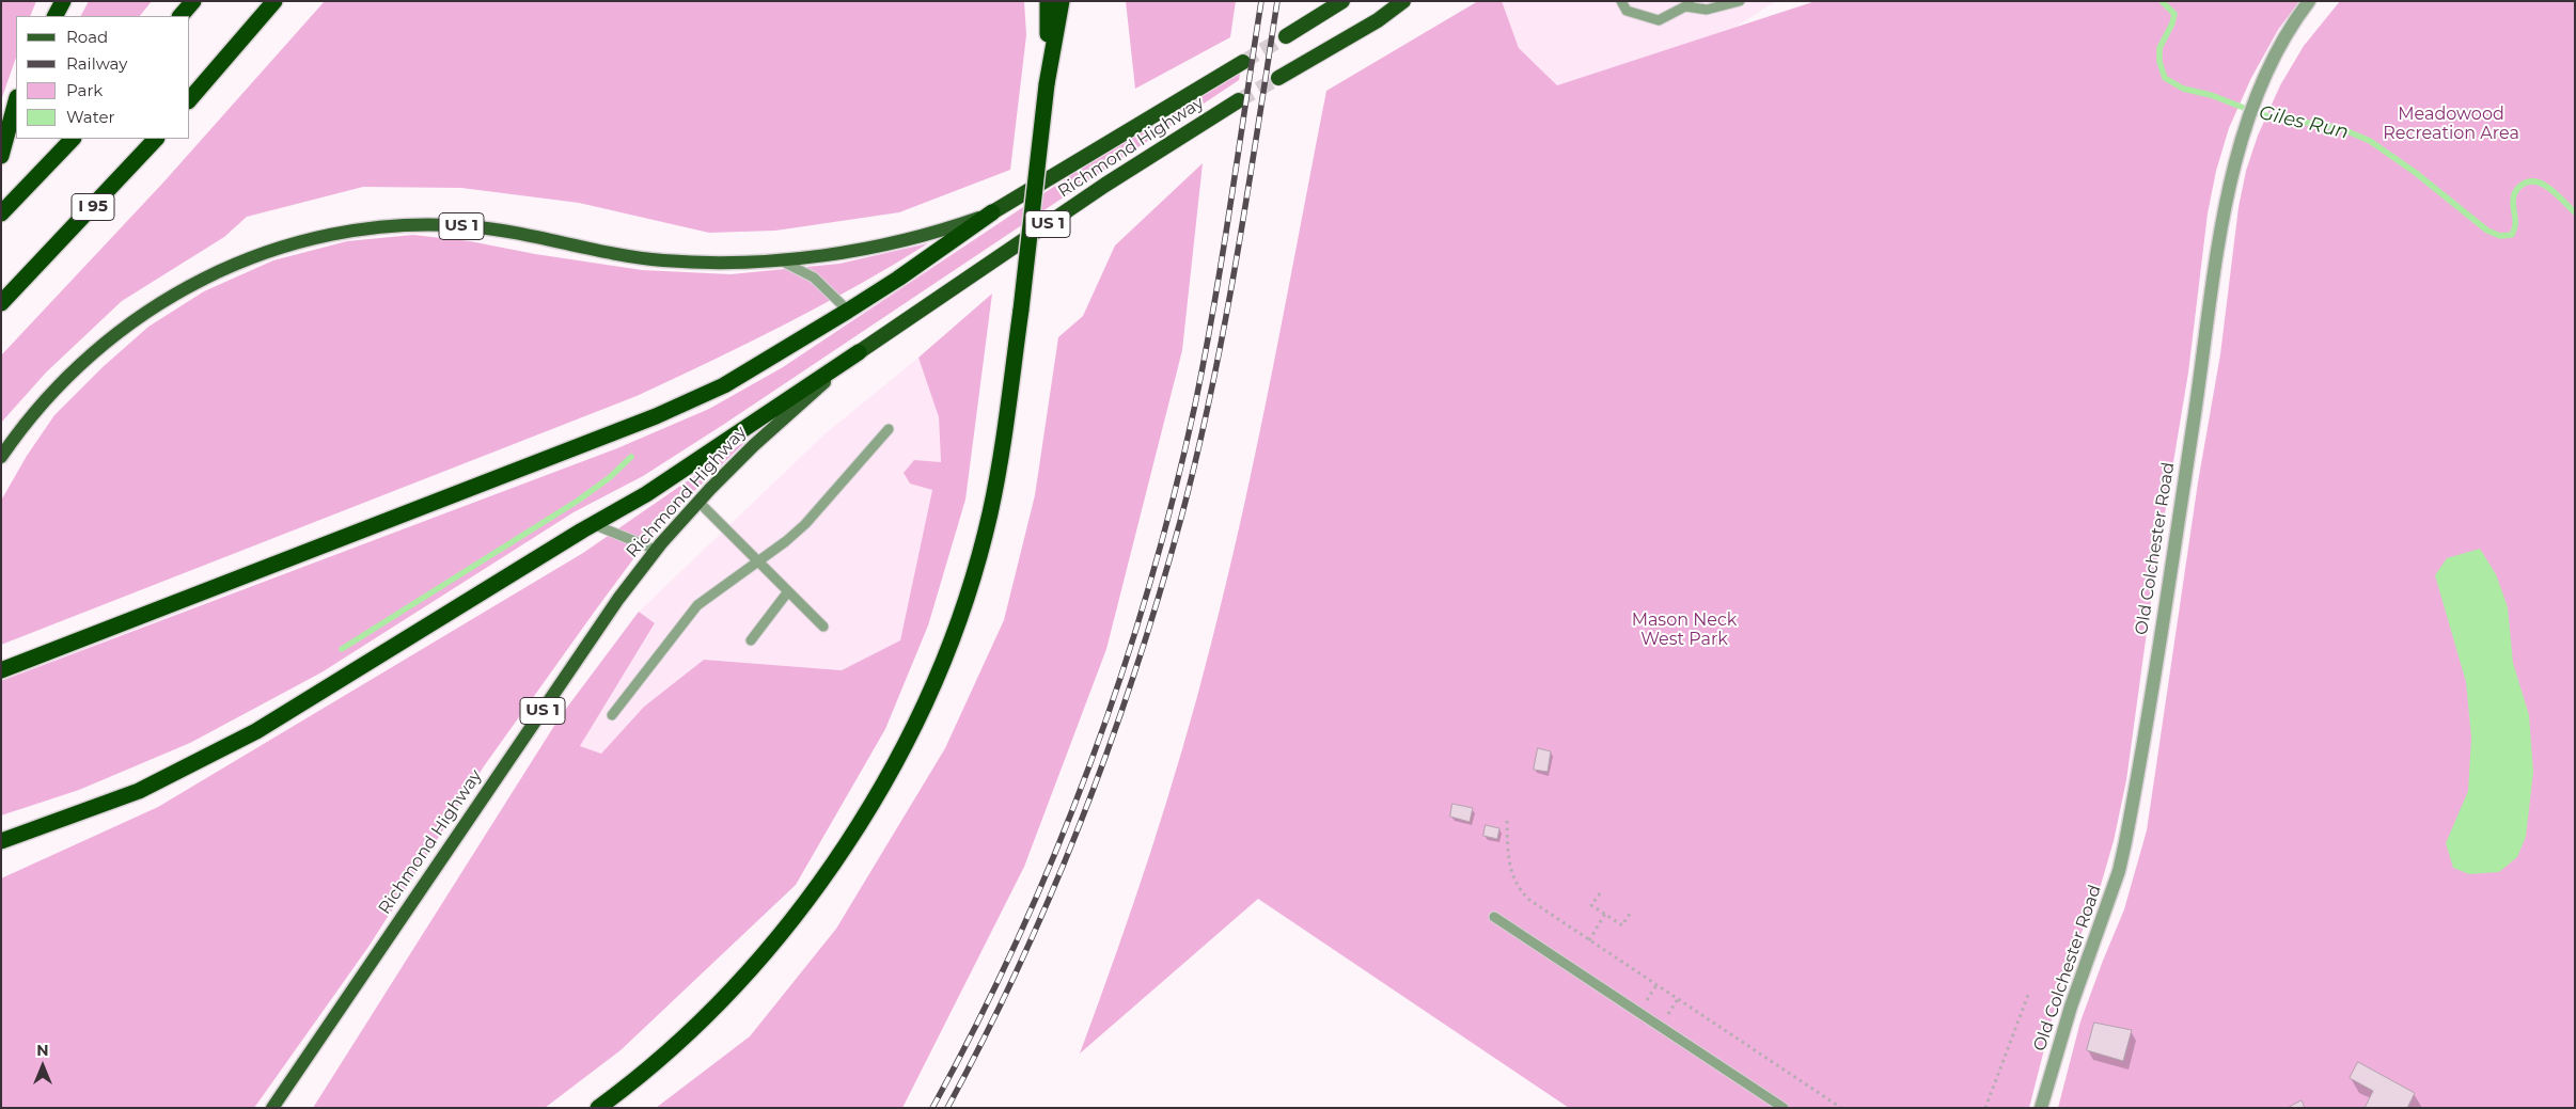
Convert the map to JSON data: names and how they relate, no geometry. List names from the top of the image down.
{
  "streets": {
    "highway": ["Richmond Highway", "I 95", "US 1"],
    "street": ["Old Colchester Road"]
  },
  "water": ["Giles Run"],
  "parks": ["Meadowood Recreation Area", "Mason Neck West Park"],
  "legend": [
    "Road",
    "Railway",
    "Park",
    "Water"
  ],
  "north": "top"
}
